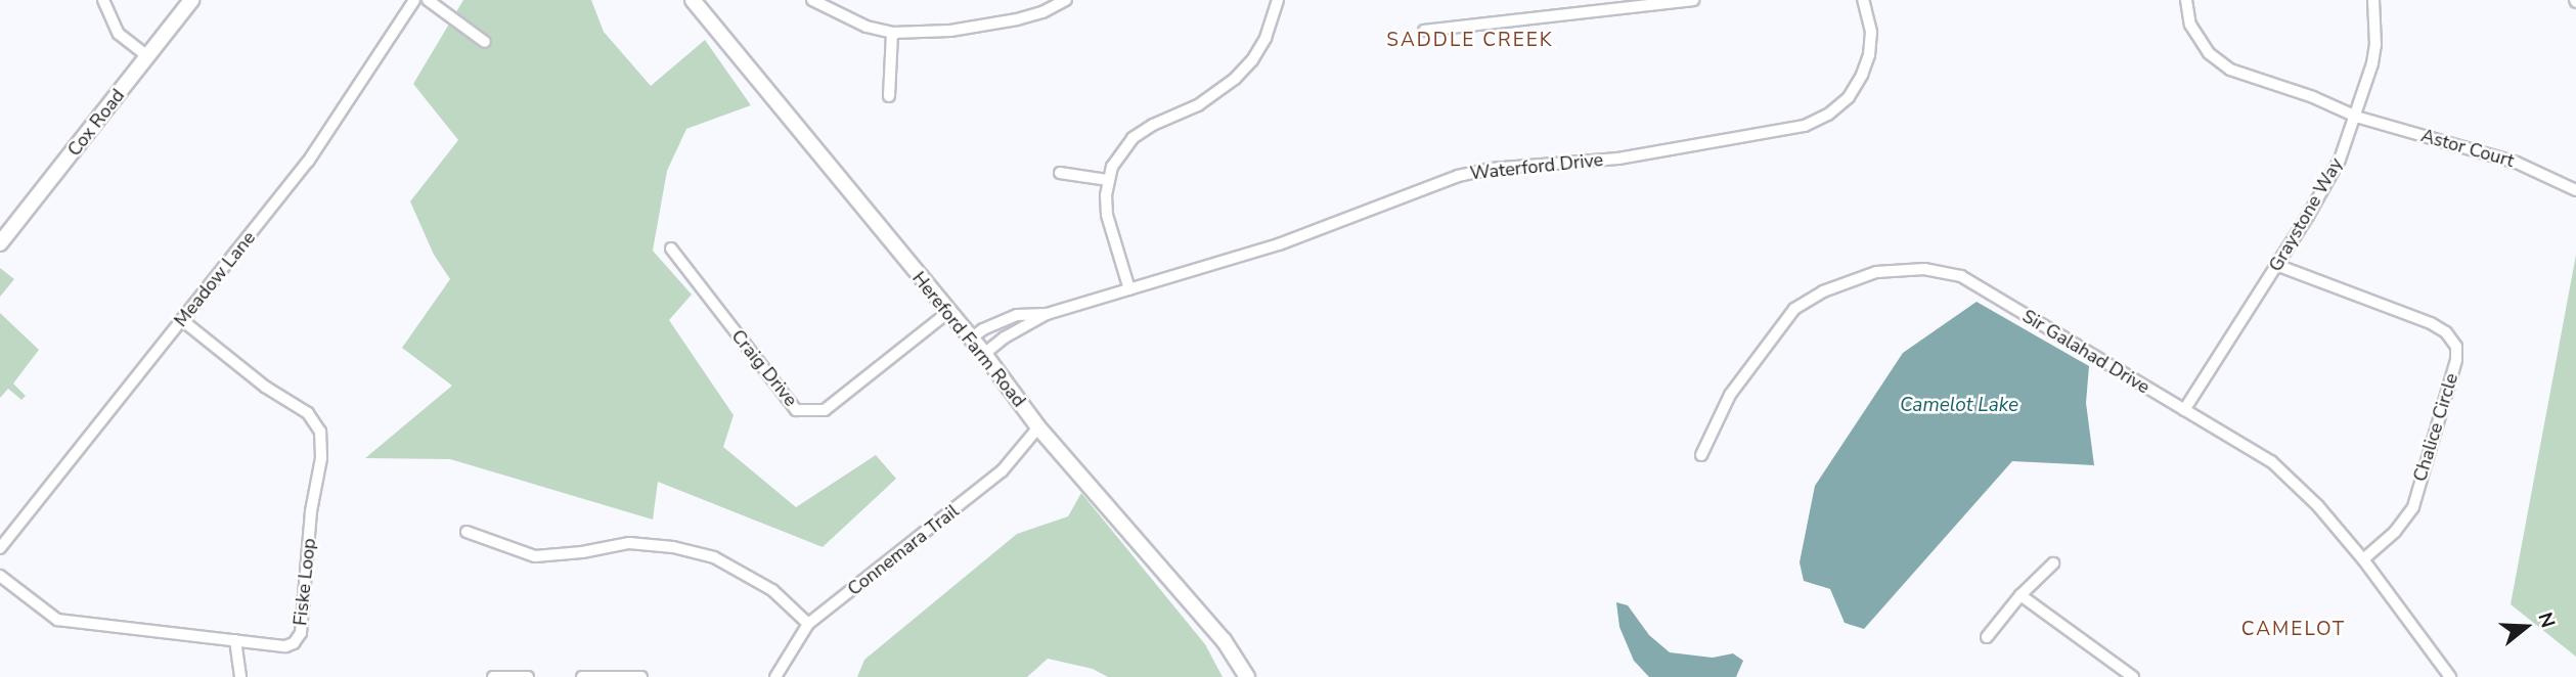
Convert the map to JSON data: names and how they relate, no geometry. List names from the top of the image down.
{
  "streets": {
    "street": [
      "Cox Road",
      "Astor Court",
      "Waterford Drive",
      "Graystone Way",
      "Meadow Lane",
      "Hereford Farm Road",
      "Sir Galahad Drive",
      "Craig Drive",
      "Chalice Circle",
      "Connemara Trail",
      "Fiske Loop"
    ]
  },
  "crossings": [
    ["Astor Court", "Graystone Way"],
    ["Waterford Drive", "Hereford Farm Road"],
    ["Graystone Way", "Sir Galahad Drive"],
    ["Graystone Way", "Chalice Circle"],
    ["Meadow Lane", "Fiske Loop"],
    ["Hereford Farm Road", "Craig Drive"],
    ["Hereford Farm Road", "Connemara Trail"],
    ["Sir Galahad Drive", "Chalice Circle"]
  ],
  "districts": ["SADDLE CREEK", "CAMELOT"],
  "water": ["Camelot Lake"],
  "north": "right"
}
